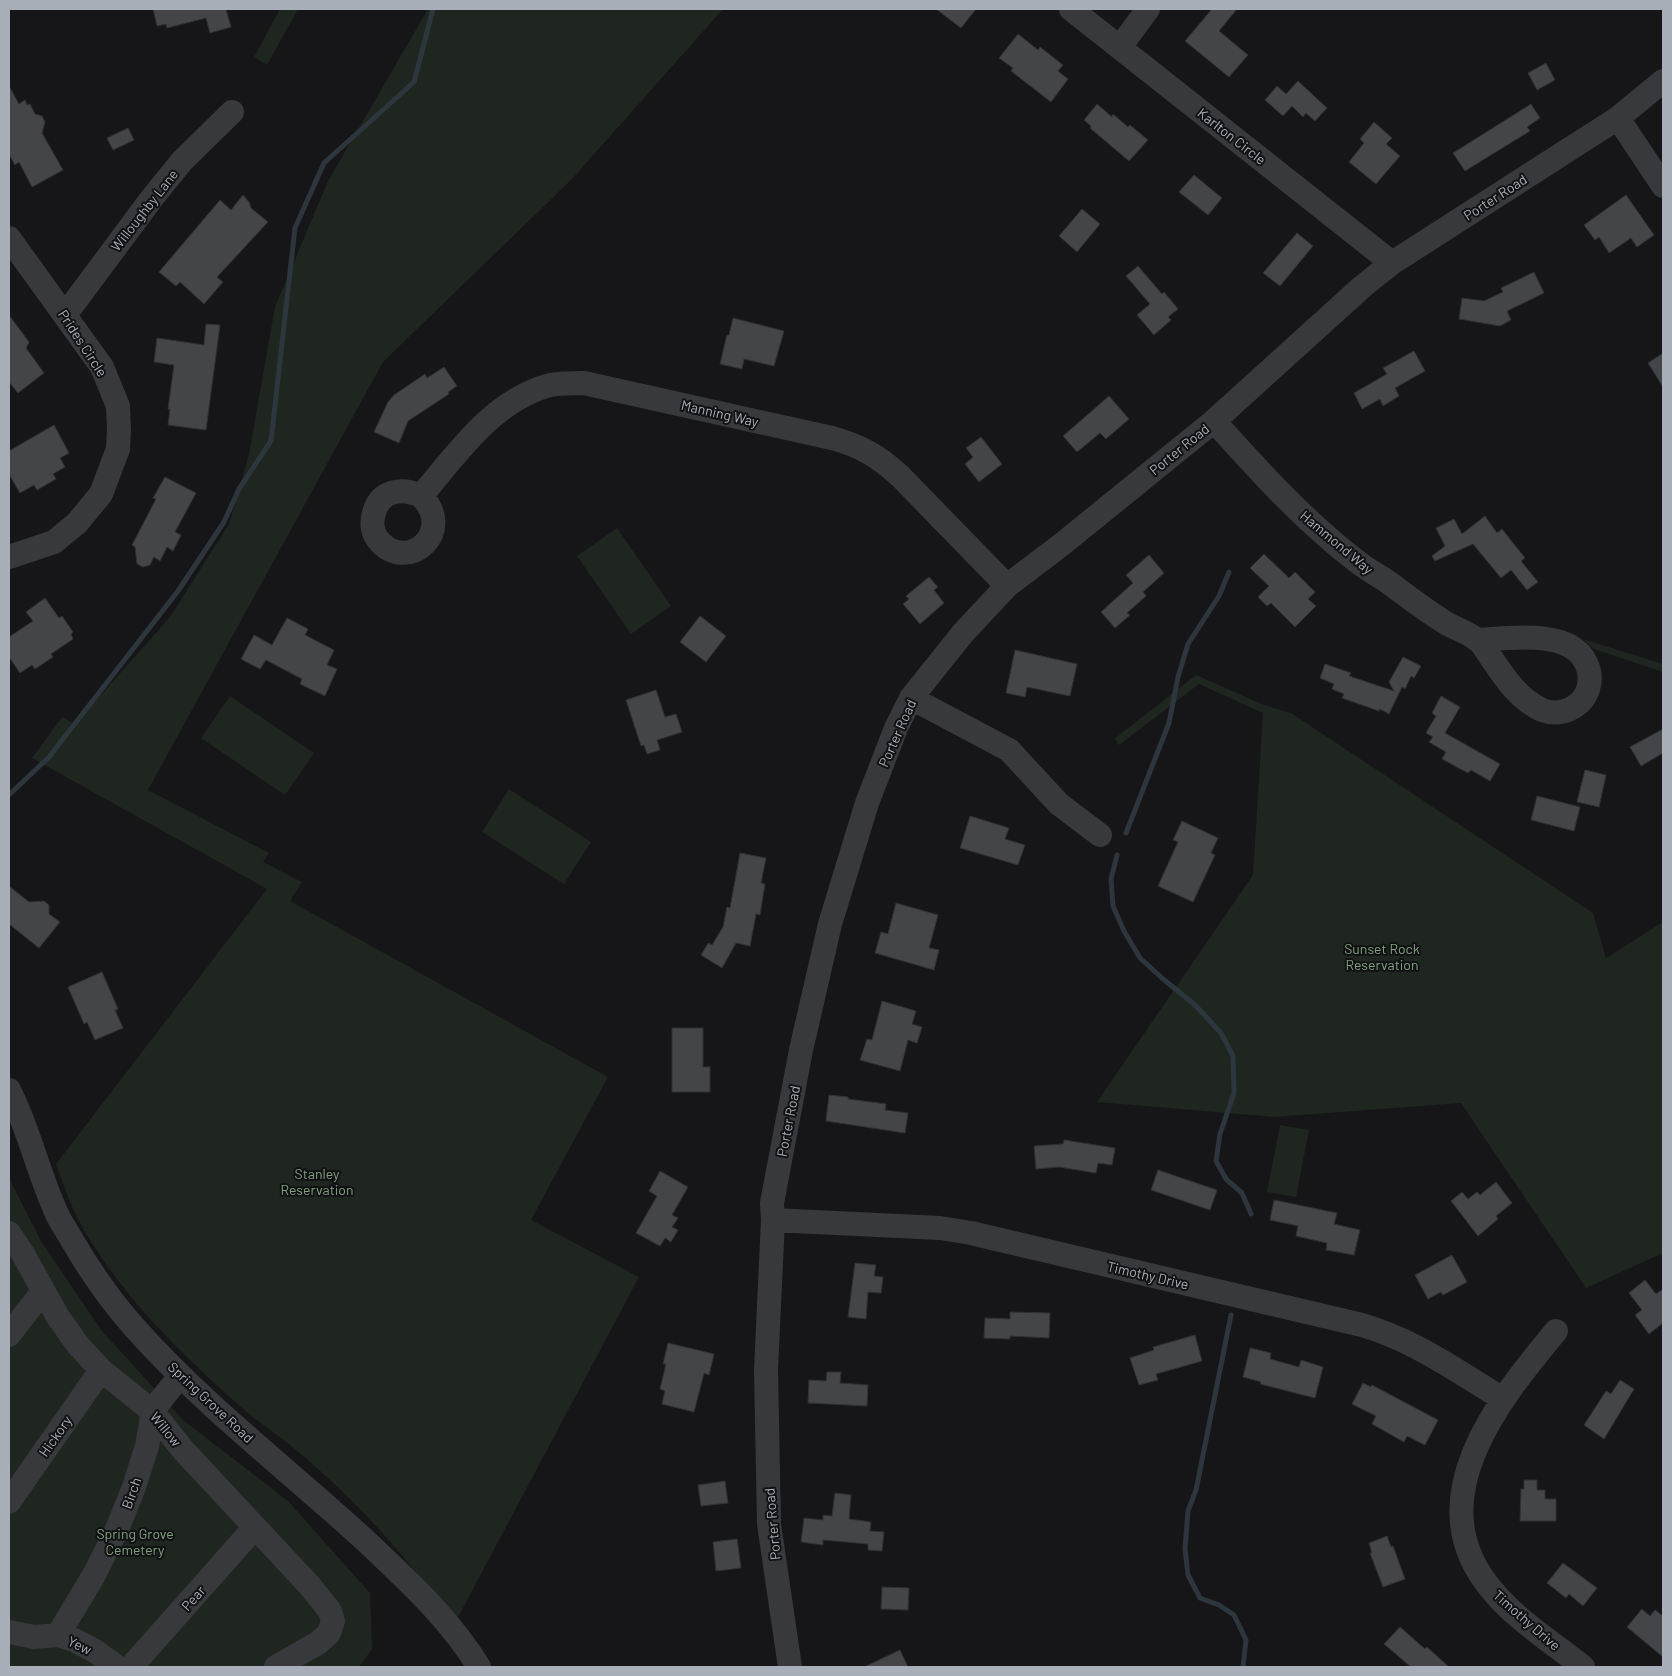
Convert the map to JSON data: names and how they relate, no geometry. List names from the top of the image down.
{
  "streets": {
    "street": [
      "Karlton Circle",
      "Porter Road",
      "Willoughby Lane",
      "Prides Circle",
      "Manning Way",
      "Hammond Way",
      "Timothy Drive",
      "Spring Grove Road",
      "Willow",
      "Hickory",
      "Birch",
      "Pear",
      "Yew"
    ]
  },
  "crossings": [
    ["Karlton Circle", "Porter Road"],
    ["Porter Road", "Manning Way"],
    ["Porter Road", "Hammond Way"],
    ["Porter Road", "Timothy Drive"],
    ["Willoughby Lane", "Prides Circle"],
    ["Willow", "Hickory"],
    ["Willow", "Birch"],
    ["Willow", "Pear"],
    ["Birch", "Yew"]
  ],
  "parks": ["Sunset Rock Reservation", "Stanley Reservation", "Spring Grove Cemetery"]
}
